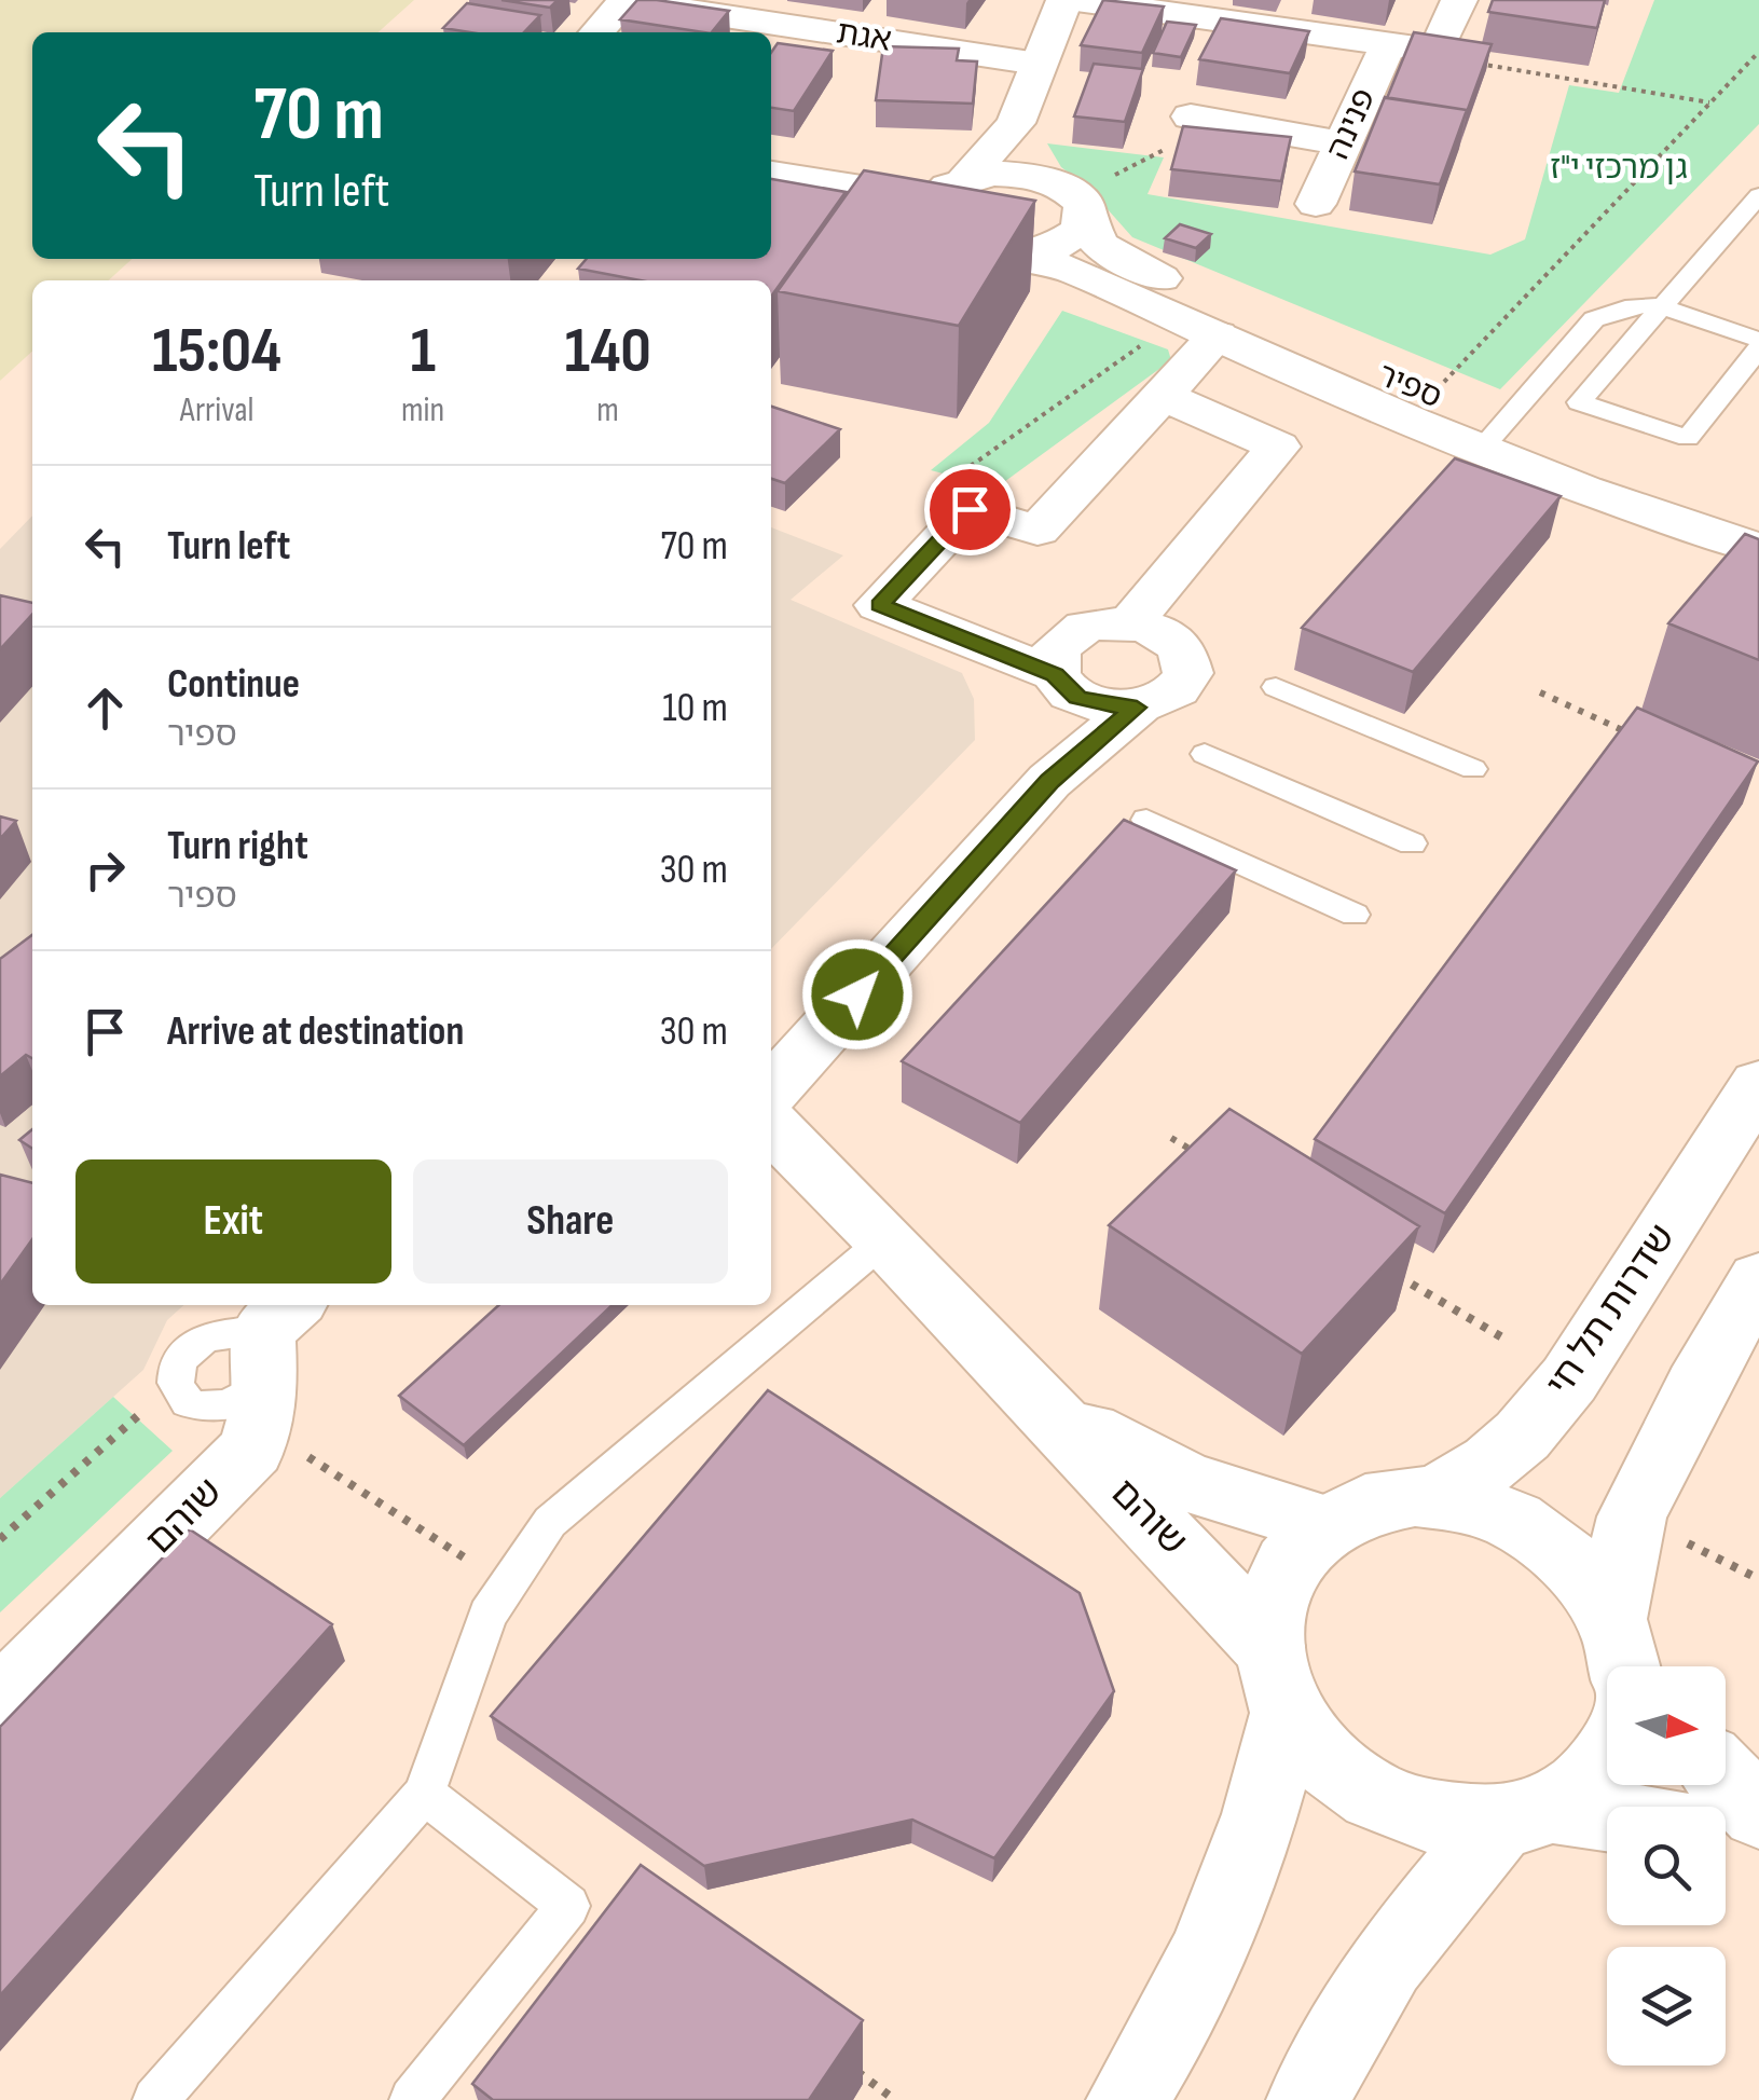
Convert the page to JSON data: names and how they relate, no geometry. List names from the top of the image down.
{
  "streets": {
    "street": [
      "אגת",
      "פנינה",
      "ספיר",
      "שדרות תל חי",
      "שוהם"
    ]
  },
  "parks": ["גן מרכזי י\"ז"],
  "north": "right",
  "page": {
    "turn": ["70 m", "Turn left"],
    "eta": [
      "15:04",
      "Arrival",
      "1",
      "min",
      "140",
      "m"
    ],
    "list": [
      {
        "name": "Turn left",
        "value": "70 m"
      },
      {
        "name": "Continue",
        "note": "ספיר",
        "value": "10 m"
      },
      {
        "name": "Turn right",
        "note": "ספיר",
        "value": "30 m"
      },
      {
        "name": "Arrive at destination",
        "value": "30 m"
      }
    ],
    "buttons": ["Exit", "Share"]
  }
}
